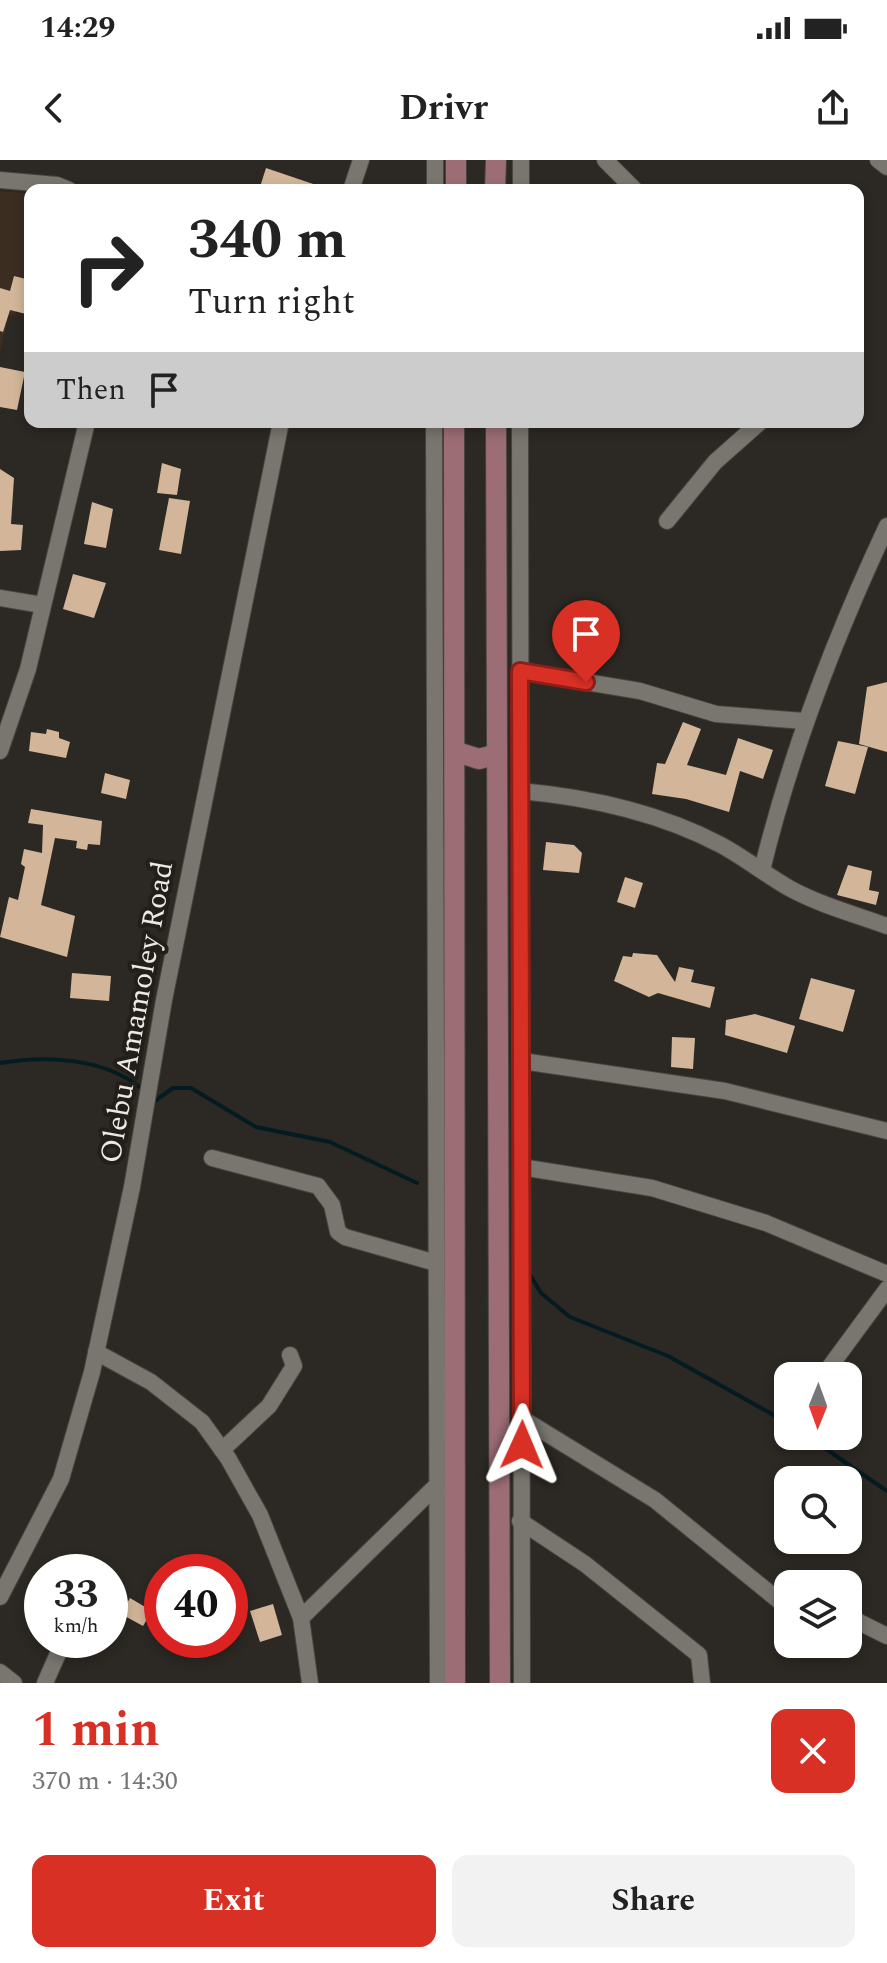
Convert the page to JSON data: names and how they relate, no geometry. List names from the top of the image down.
{
  "streets": {
    "street": ["Olebu Amamoley Road"]
  },
  "north": "bottom",
  "page": {
    "status": "14:29",
    "header": "Drivr",
    "turn": ["340 m", "Turn right"],
    "then": "Then",
    "speed": "33 km/h",
    "limit": "40",
    "heading": ["1 min", "370 m · 14:30"],
    "buttons": ["Exit", "Share"]
  }
}
